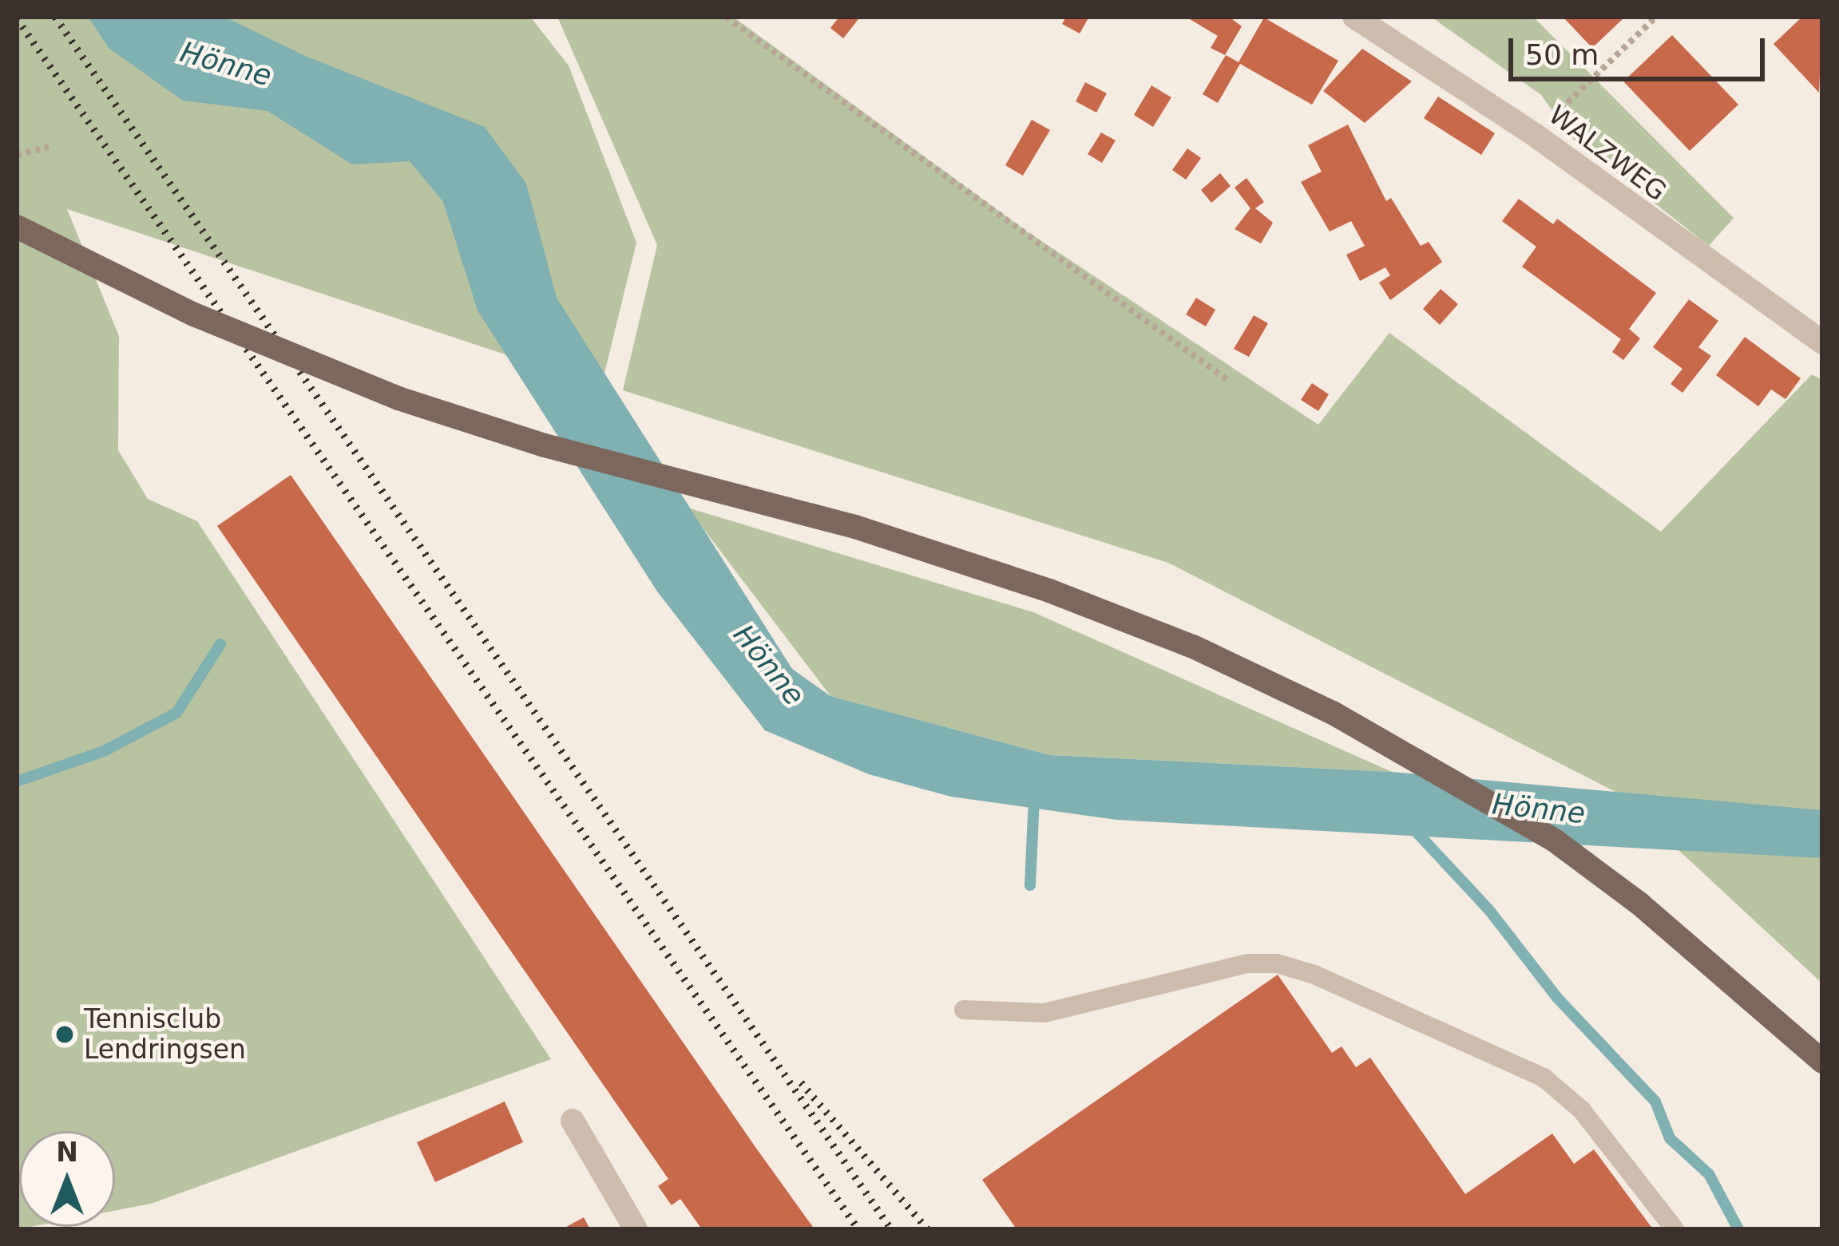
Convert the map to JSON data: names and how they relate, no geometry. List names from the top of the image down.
{
  "streets": {
    "street": ["WALZWEG"]
  },
  "water": ["Hönne"],
  "places": ["Tennisclub Lendringsen"],
  "scale_bar": "50 m",
  "north": "top"
}
